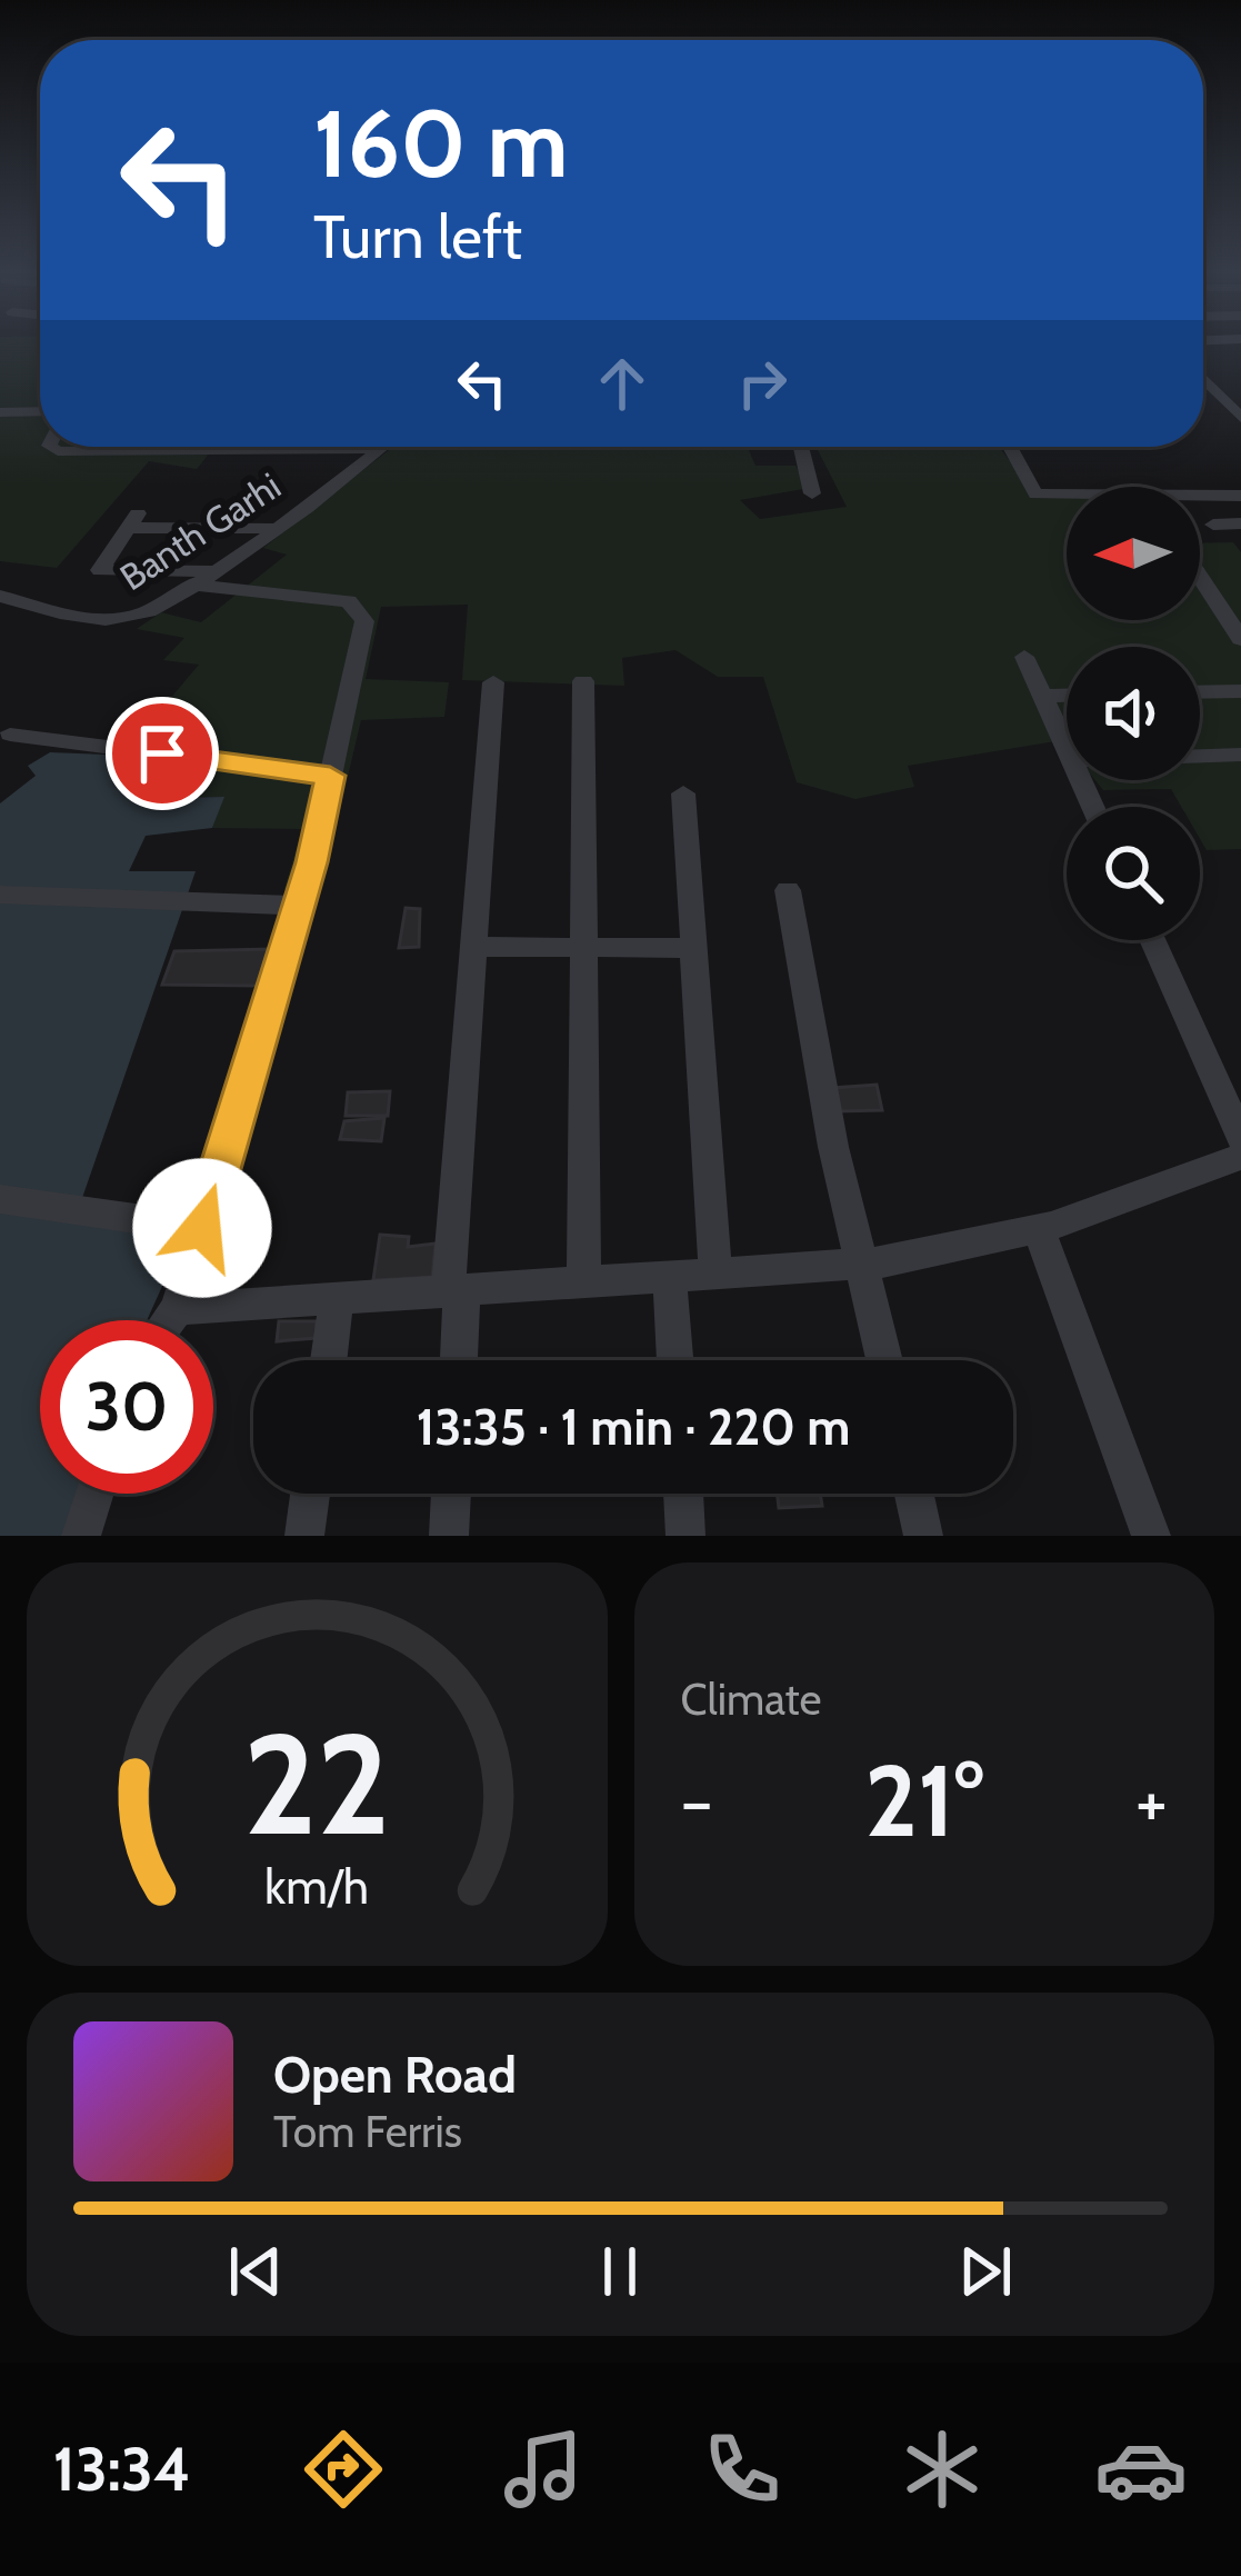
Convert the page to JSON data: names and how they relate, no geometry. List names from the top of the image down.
{
  "streets": {
    "street": ["Banth Garhi"]
  },
  "north": "left",
  "page": {
    "turn": ["160 m", "Turn left"],
    "limit": "30",
    "trip": "13:35 · 1 min · 220 m",
    "tile": "Climate",
    "heat": ["−", "21°", "+"],
    "song": ["Open Road", "Tom Ferris"],
    "tabs": "13:34",
    "gauge": ["22", "km/h"]
  }
}
